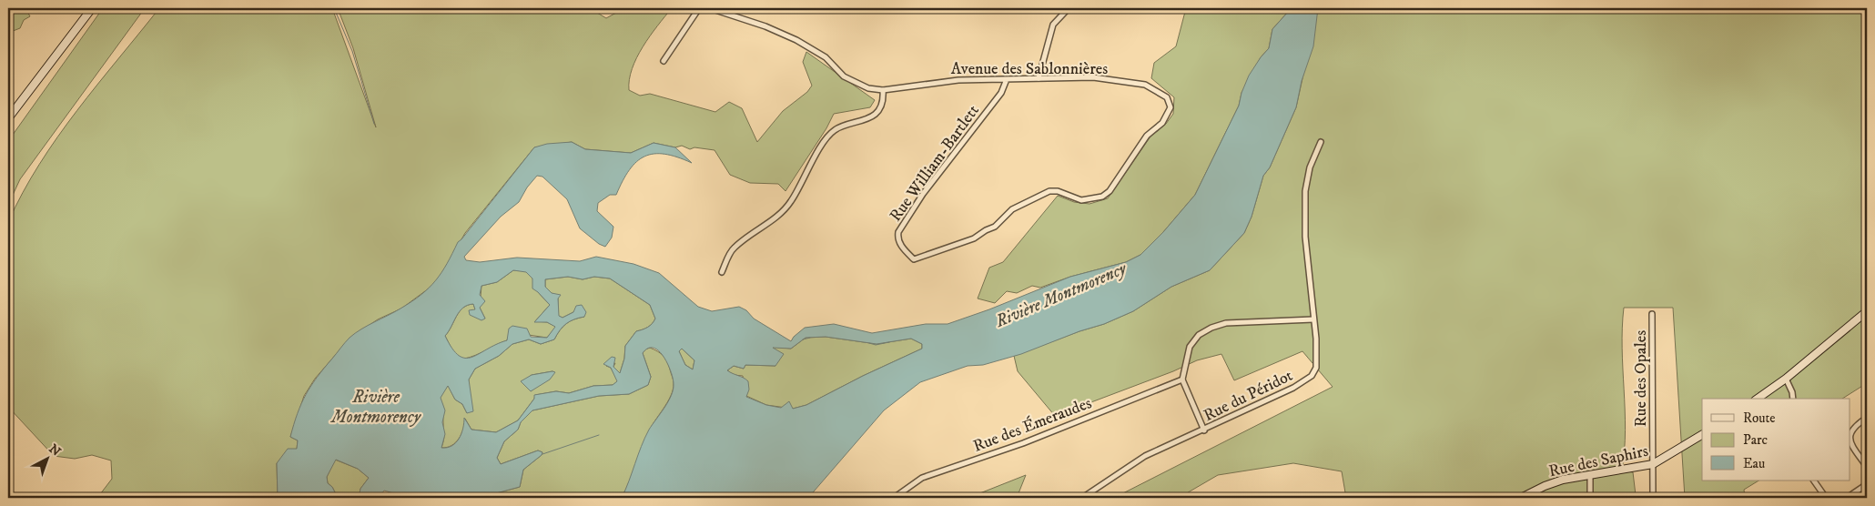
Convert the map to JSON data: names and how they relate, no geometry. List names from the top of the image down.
{
  "streets": {
    "street": [
      "Avenue des Sablonnières",
      "Rue William-Bartlett",
      "Rue des Opales",
      "Rue du Péridot",
      "Rue des Émeraudes",
      "Rue des Saphirs"
    ]
  },
  "crossings": [
    ["Avenue des Sablonnières", "Rue William-Bartlett"],
    ["Rue des Opales", "Rue des Saphirs"]
  ],
  "water": ["Rivière Montmorency"],
  "legend": ["Route", "Parc", "Eau"],
  "north": "top right"
}
